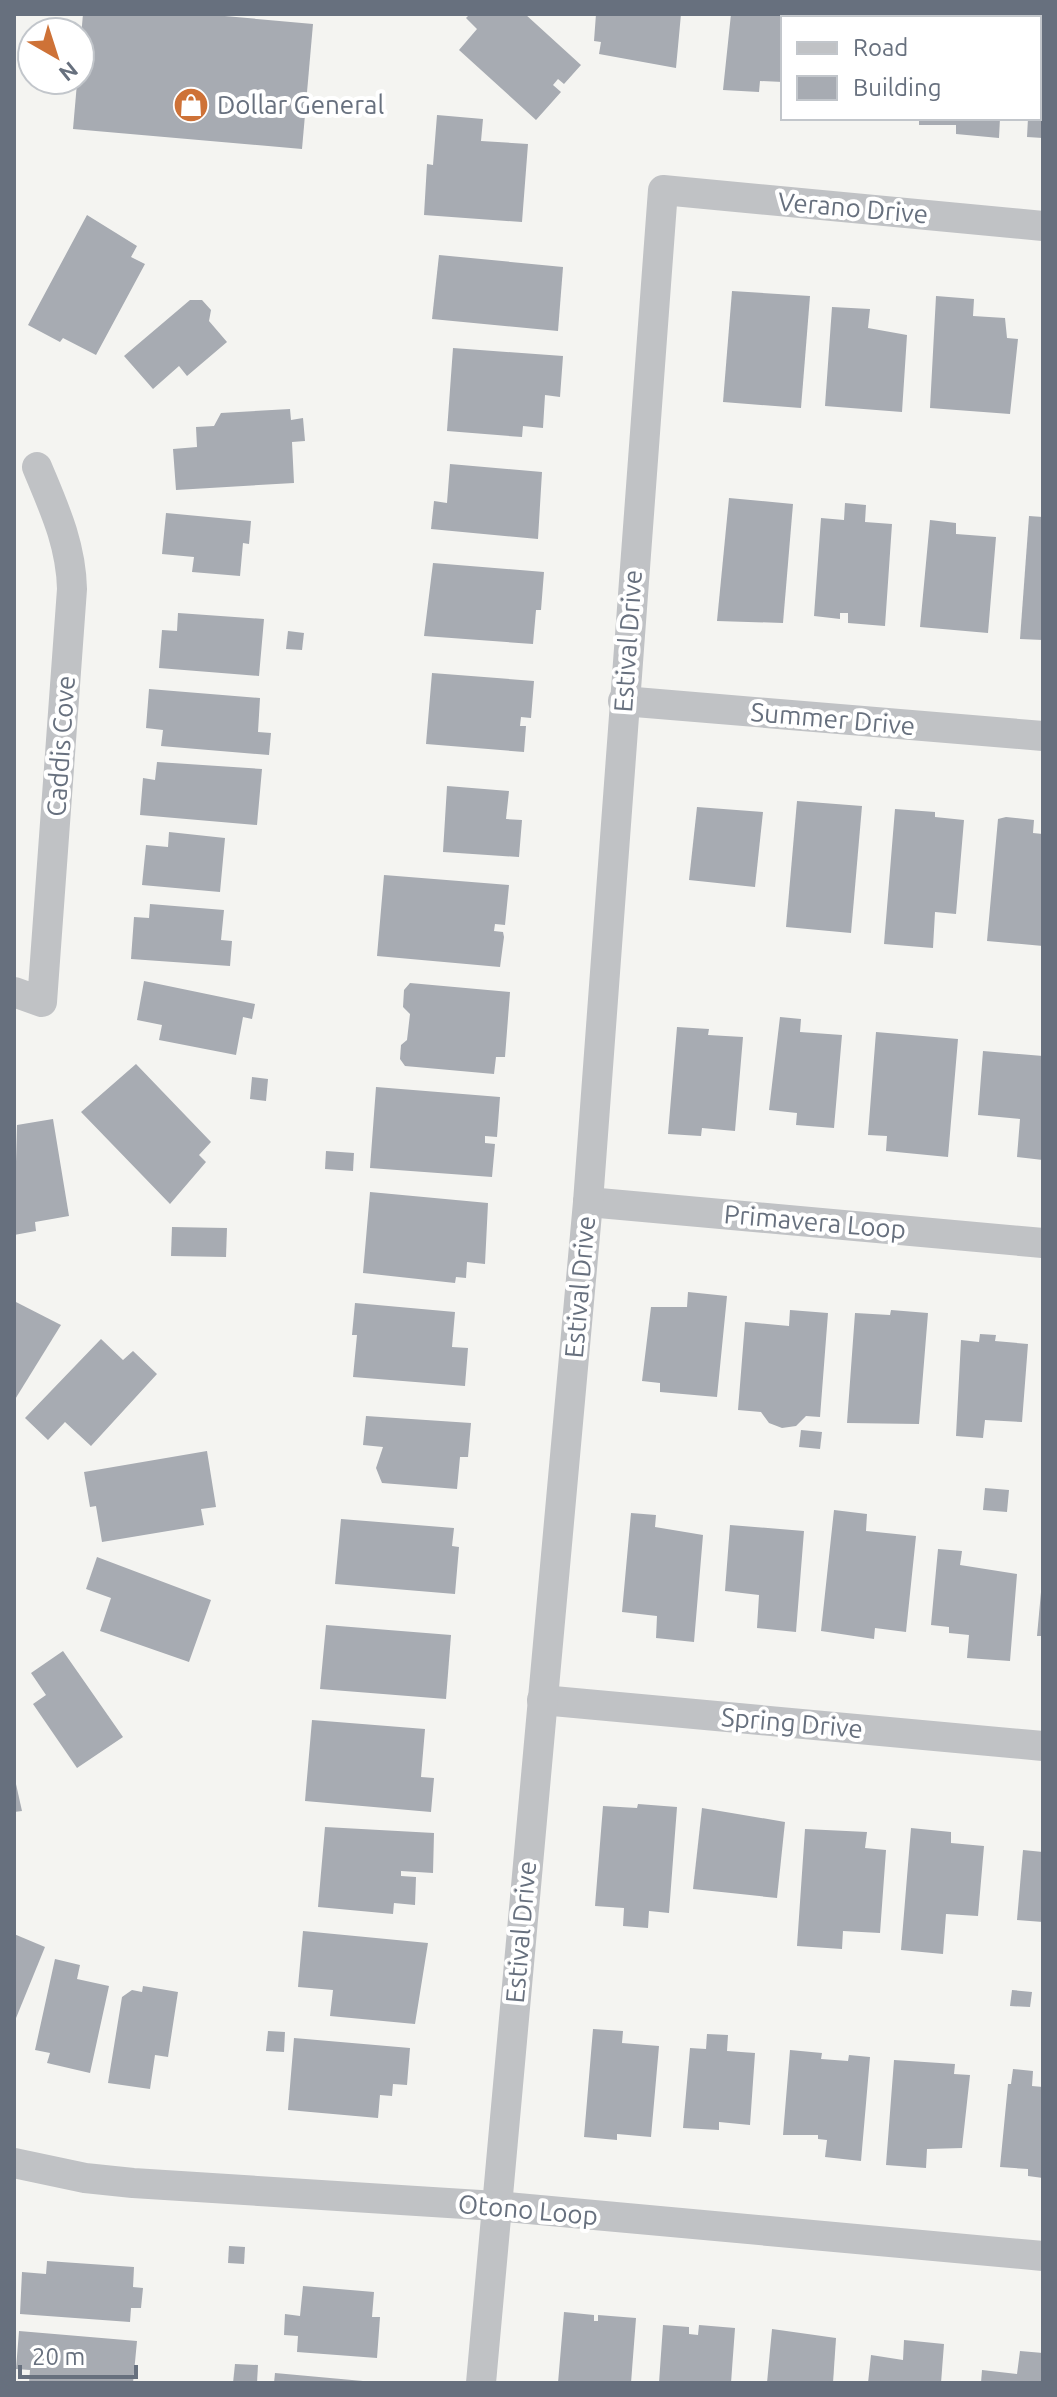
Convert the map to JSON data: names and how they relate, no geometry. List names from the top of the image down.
{
  "streets": {
    "street": [
      "Verano Drive",
      "Estival Drive",
      "Summer Drive",
      "Caddis Cove",
      "Primavera Loop",
      "Spring Drive",
      "Otono Loop"
    ]
  },
  "crossings": [
    ["Verano Drive", "Estival Drive"],
    ["Estival Drive", "Summer Drive"],
    ["Estival Drive", "Primavera Loop"],
    ["Estival Drive", "Spring Drive"],
    ["Estival Drive", "Otono Loop"]
  ],
  "places": {
    "shop": ["Dollar General"]
  },
  "legend": ["Road", "Building"],
  "scale_bar": "20 m",
  "north": "bottom right"
}
